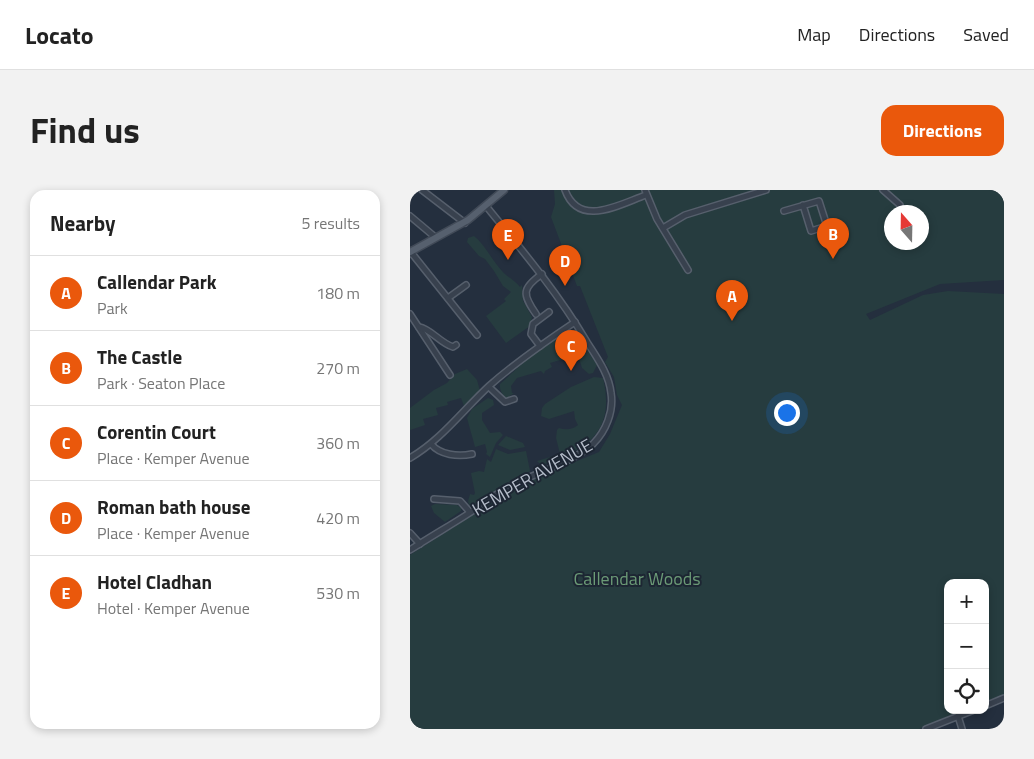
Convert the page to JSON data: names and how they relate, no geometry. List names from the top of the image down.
{
  "streets": {
    "street": ["KEMPER AVENUE"]
  },
  "parks": ["Callendar Woods"],
  "north": "top",
  "page": {
    "header": "Locato",
    "nav": ["Map", "Directions", "Saved"],
    "title": "Find us",
    "buttons": "Directions",
    "heading": ["Nearby", "5 results"],
    "pins": [
      "B",
      "E",
      "D",
      "A",
      "C"
    ],
    "list": [
      {
        "mark": "A",
        "name": "Callendar Park",
        "note": "Park",
        "value": "180 m"
      },
      {
        "mark": "B",
        "name": "The Castle",
        "note": "Park · Seaton Place",
        "value": "270 m"
      },
      {
        "mark": "C",
        "name": "Corentin Court",
        "note": "Place · Kemper Avenue",
        "value": "360 m"
      },
      {
        "mark": "D",
        "name": "Roman bath house",
        "note": "Place · Kemper Avenue",
        "value": "420 m"
      },
      {
        "mark": "E",
        "name": "Hotel Cladhan",
        "note": "Hotel · Kemper Avenue",
        "value": "530 m"
      }
    ],
    "map_buttons": ["+", "−"]
  }
}
